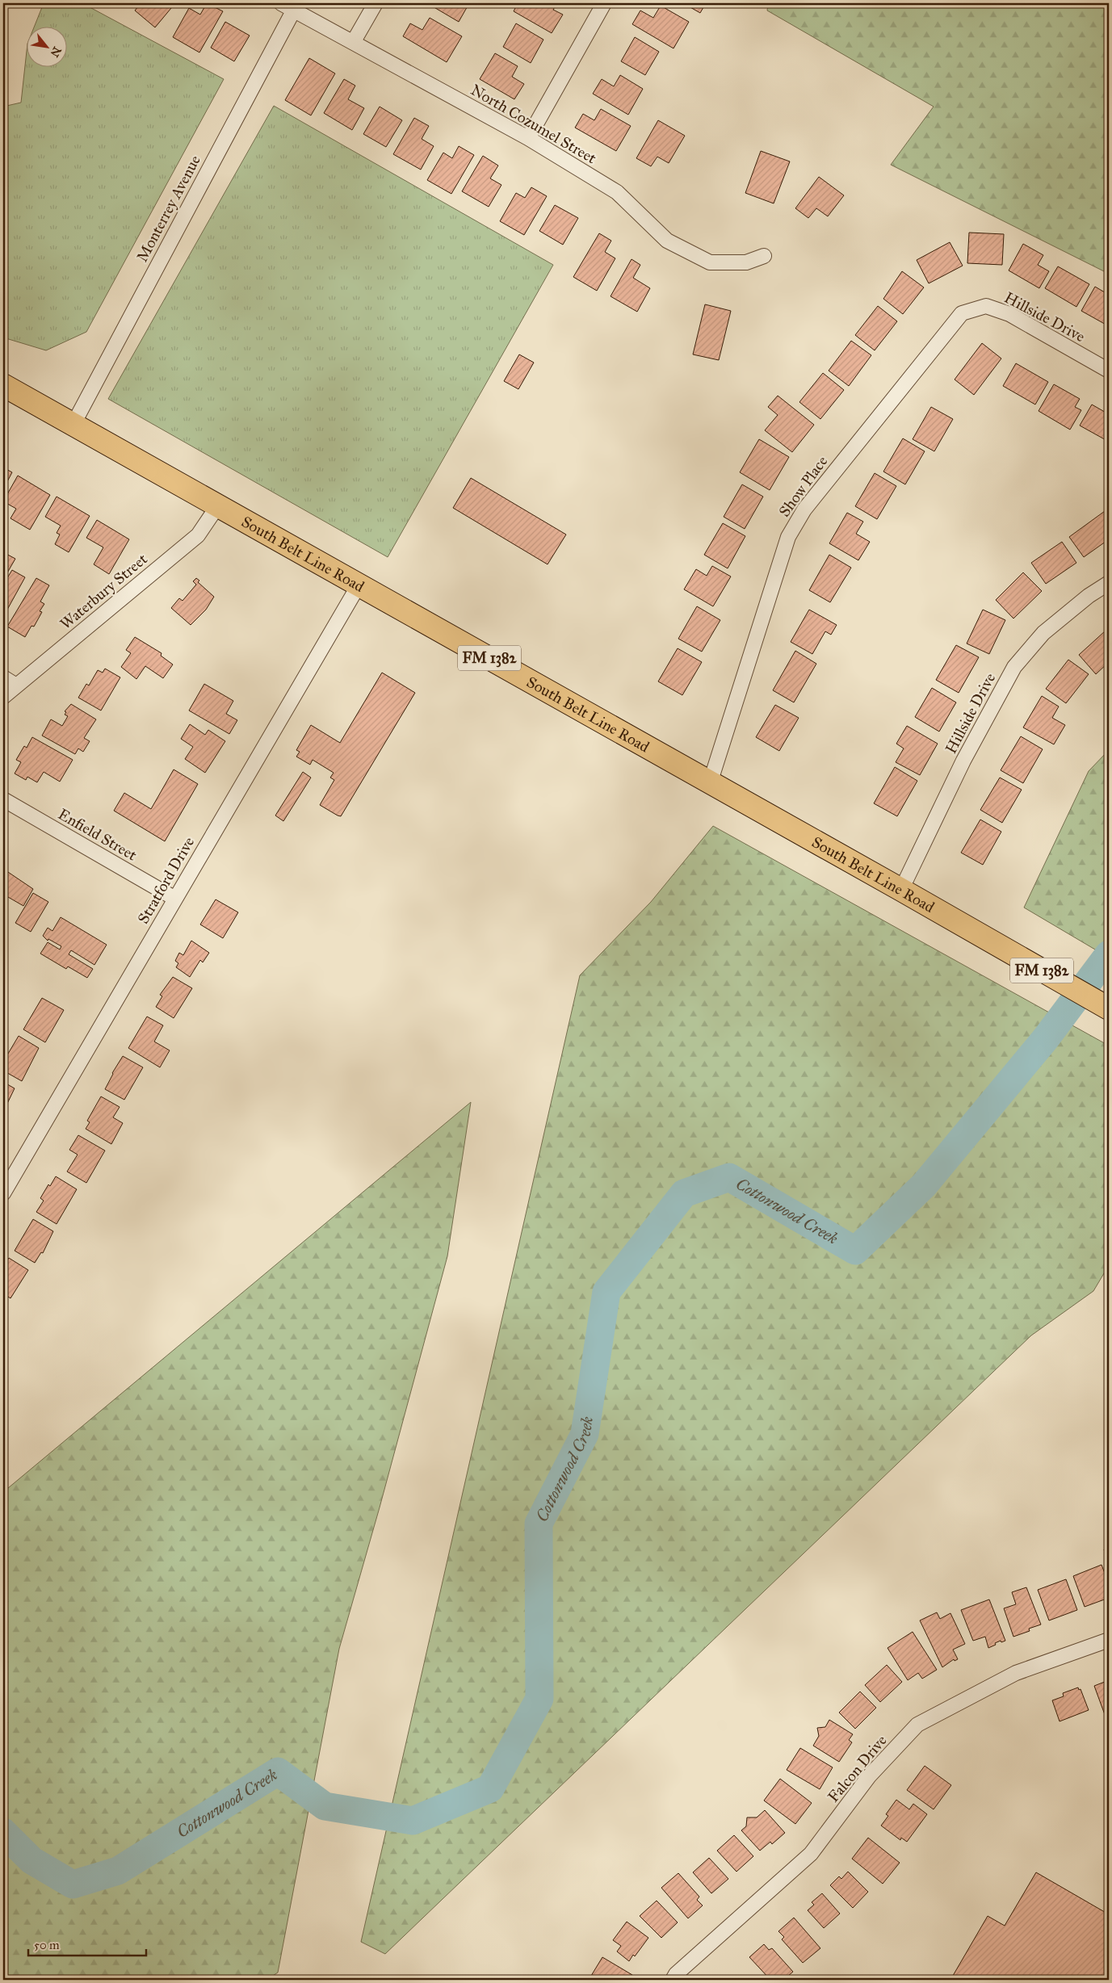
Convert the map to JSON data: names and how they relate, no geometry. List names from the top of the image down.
{
  "streets": {
    "main road": ["South Belt Line Road", "FM 1382"],
    "street": [
      "North Cozumel Street",
      "Monterrey Avenue",
      "Hillside Drive",
      "Show Place",
      "Waterbury Street",
      "Enfield Street",
      "Stratford Drive",
      "Falcon Drive"
    ]
  },
  "crossings": [
    ["North Cozumel Street", "Monterrey Avenue"],
    ["Monterrey Avenue", "South Belt Line Road"],
    ["Hillside Drive", "Show Place"],
    ["Hillside Drive", "South Belt Line Road"],
    ["Show Place", "South Belt Line Road"],
    ["South Belt Line Road", "Waterbury Street"],
    ["South Belt Line Road", "Stratford Drive"],
    ["Enfield Street", "Stratford Drive"]
  ],
  "water": ["Cottonwood Creek"],
  "scale_bar": "50 m",
  "north": "bottom right"
}
